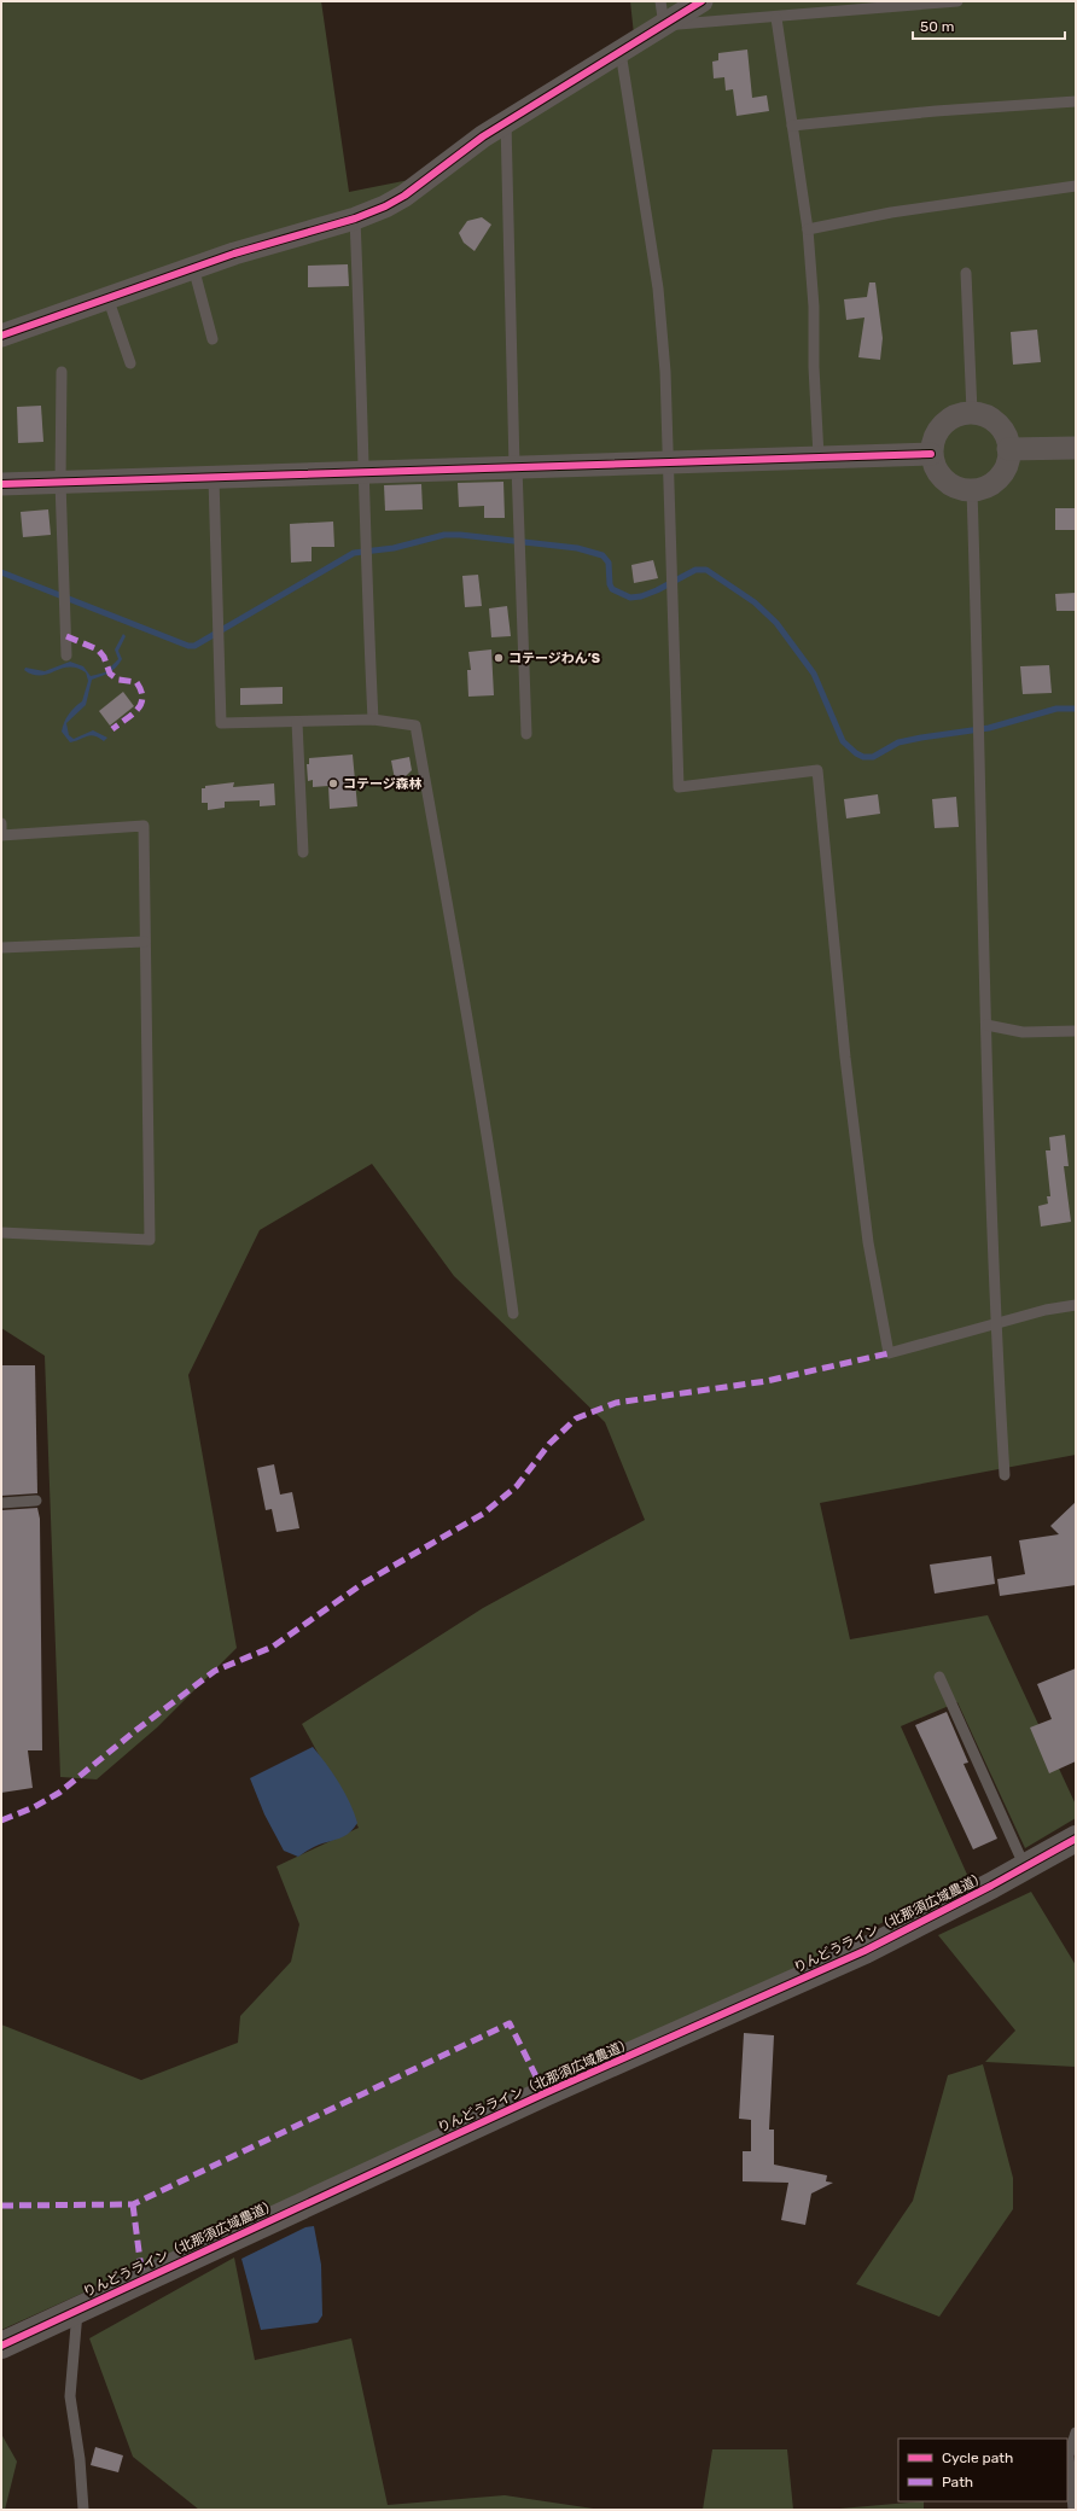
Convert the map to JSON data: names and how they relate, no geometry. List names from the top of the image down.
{
  "streets": {
    "street": ["りんどうライン（北那須広域農道）"]
  },
  "places": ["コテージわん’S", "コテージ森林"],
  "legend": ["Cycle path", "Path"],
  "scale_bar": "50 m"
}
